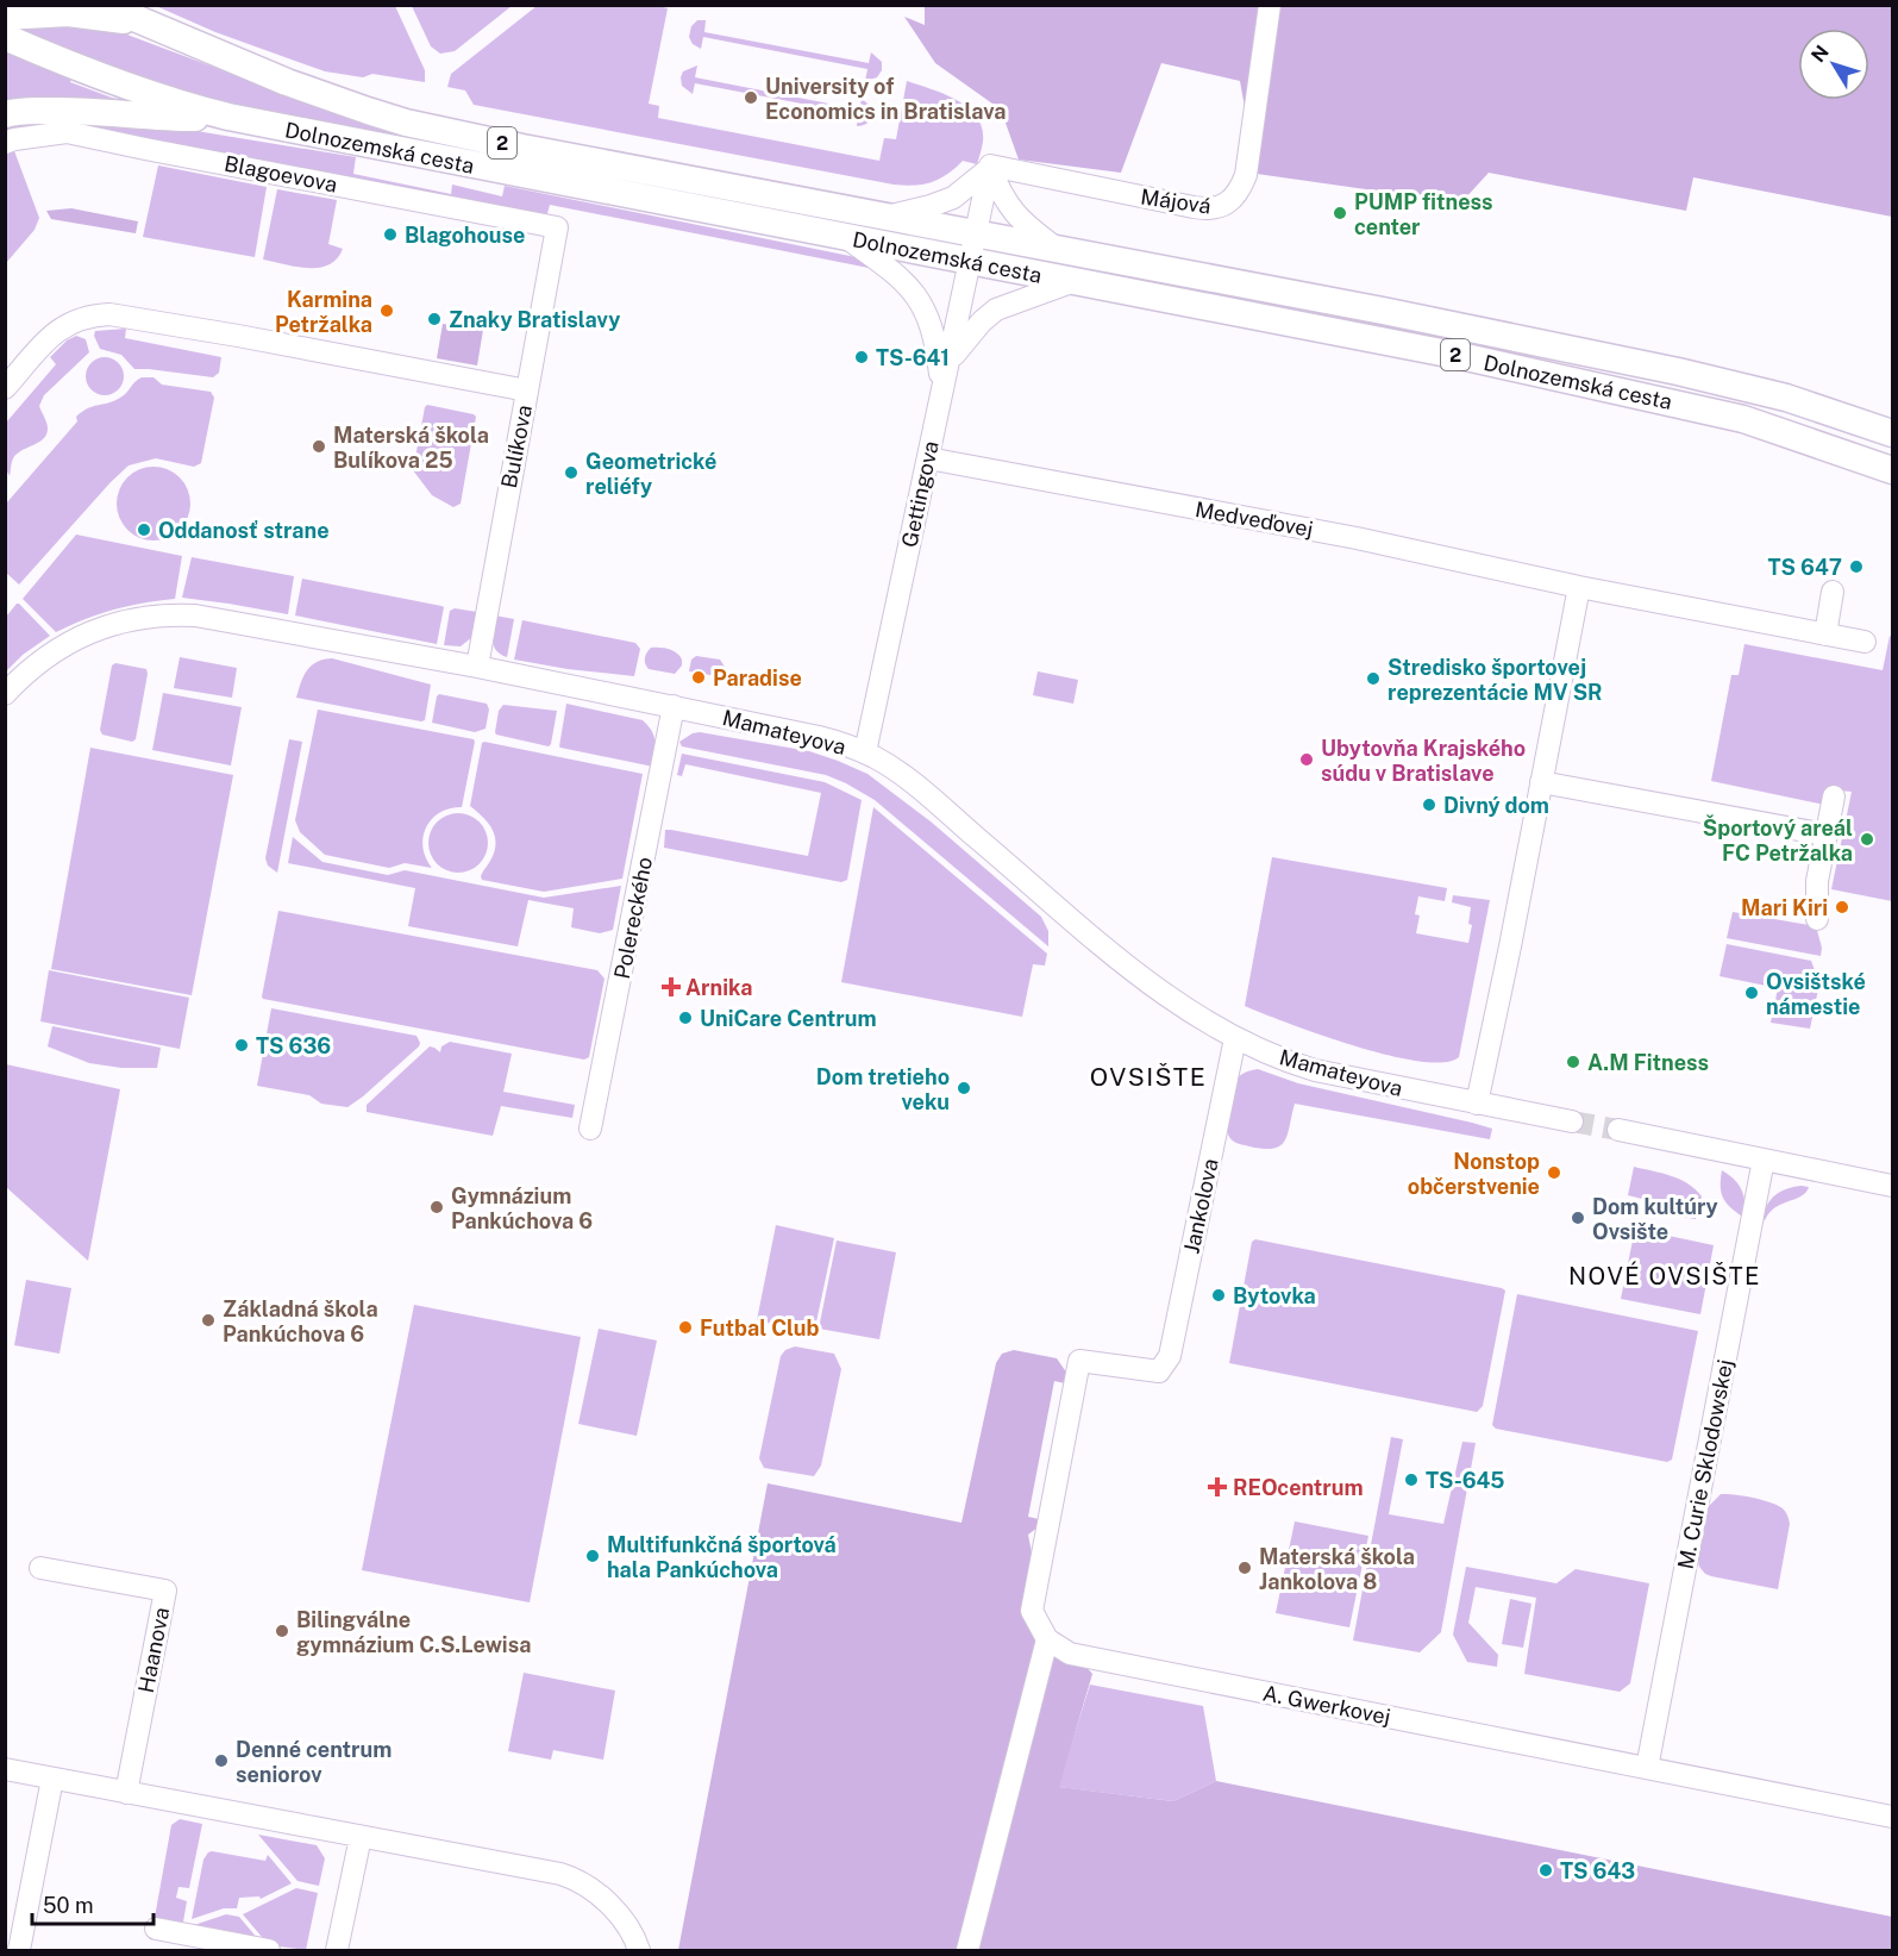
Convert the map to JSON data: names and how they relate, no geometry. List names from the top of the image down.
{
  "streets": {
    "main road": ["2", "Dolnozemská cesta"],
    "street": [
      "Blagoevova",
      "Májová",
      "Bulíkova",
      "Gettingova",
      "Medveďovej",
      "Mamateyova",
      "Polereckého",
      "Jankolova",
      "M. Curie Sklodowskej",
      "Haanova",
      "A. Gwerkovej"
    ]
  },
  "crossings": [
    ["Dolnozemská cesta", "Gettingova"],
    ["Blagoevova", "Bulíkova"],
    ["Bulíkova", "Mamateyova"],
    ["Gettingova", "Medveďovej"],
    ["Gettingova", "Mamateyova"],
    ["Mamateyova", "Polereckého"],
    ["Mamateyova", "Jankolova"],
    ["Jankolova", "A. Gwerkovej"],
    ["M. Curie Sklodowskej", "A. Gwerkovej"]
  ],
  "districts": ["OVSIŠTE", "NOVÉ OVSIŠTE"],
  "places": {
    "other": [
      "University of Economics in Bratislava",
      "PUMP fitness center",
      "Blagohouse",
      "Karmina Petržalka",
      "Znaky Bratislavy",
      "TS-641",
      "Materská škola Bulíkova 25",
      "Geometrické reliéfy",
      "Oddanosť strane",
      "TS 647",
      "Paradise",
      "Stredisko športovej reprezentácie MV SR",
      "Ubytovňa Krajského súdu v Bratislave",
      "Divný dom",
      "Športový areál FC Petržalka",
      "Mari Kiri",
      "Ovsištské námestie",
      "UniCare Centrum",
      "TS 636",
      "A.M Fitness",
      "Dom tretieho veku",
      "Nonstop občerstvenie",
      "Gymnázium Pankúchova 6",
      "Dom kultúry Ovsište",
      "Bytovka",
      "Základná škola Pankúchova 6",
      "Futbal Club",
      "TS-645",
      "Multifunkčná športová hala Pankúchova",
      "Materská škola Jankolova 8",
      "Bilingválne gymnázium C.S.Lewisa",
      "Denné centrum seniorov",
      "TS 643"
    ],
    "health": ["Arnika", "REOcentrum"]
  },
  "scale_bar": "50 m",
  "north": "top left"
}
